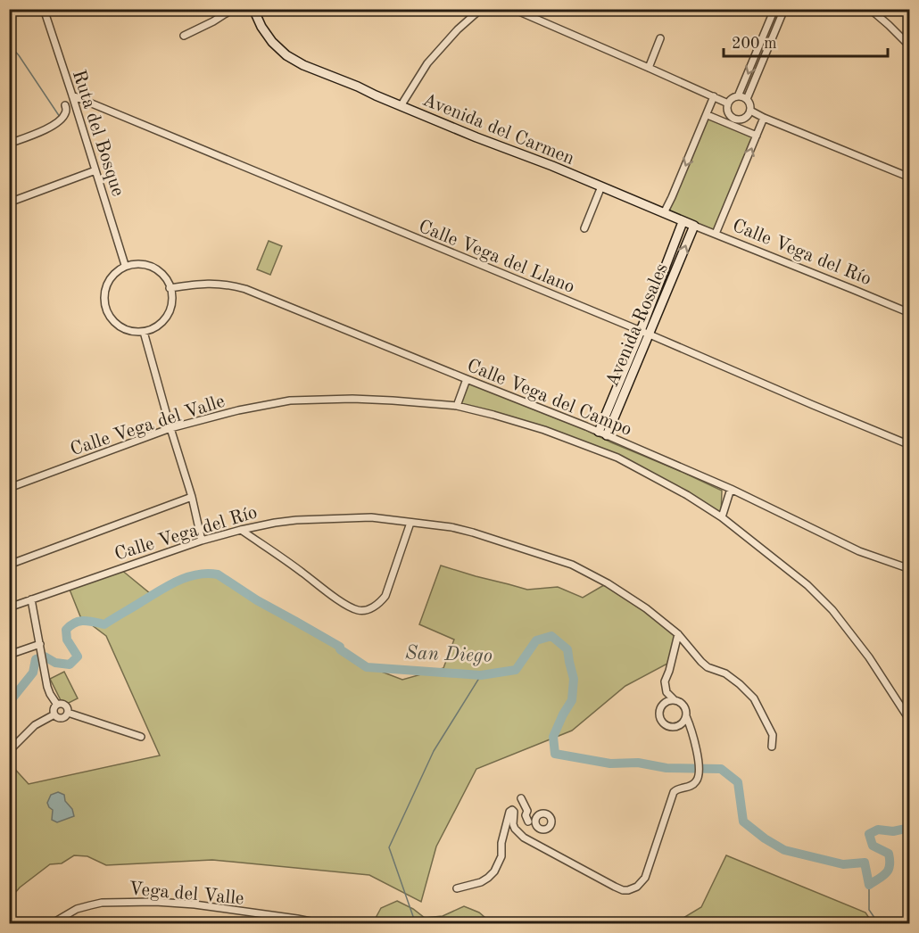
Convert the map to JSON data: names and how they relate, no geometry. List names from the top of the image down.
{
  "streets": {
    "street": [
      "Avenida del Carmen",
      "Ruta del Bosque",
      "Calle Vega del Río",
      "Calle Vega del Llano",
      "Avenida Rosales",
      "Calle Vega del Campo",
      "Calle Vega del Valle",
      "Vega del Valle"
    ]
  },
  "crossings": [
    ["Avenida del Carmen", "Calle Vega del Río"],
    ["Avenida del Carmen", "Avenida Rosales"],
    ["Ruta del Bosque", "Calle Vega del Llano"],
    ["Ruta del Bosque", "Calle Vega del Campo"],
    ["Calle Vega del Río", "Avenida Rosales"],
    ["Calle Vega del Llano", "Avenida Rosales"],
    ["Avenida Rosales", "Calle Vega del Campo"],
    ["Calle Vega del Campo", "Calle Vega del Valle"]
  ],
  "water": ["San Diego"],
  "scale_bar": "200 m"
}
